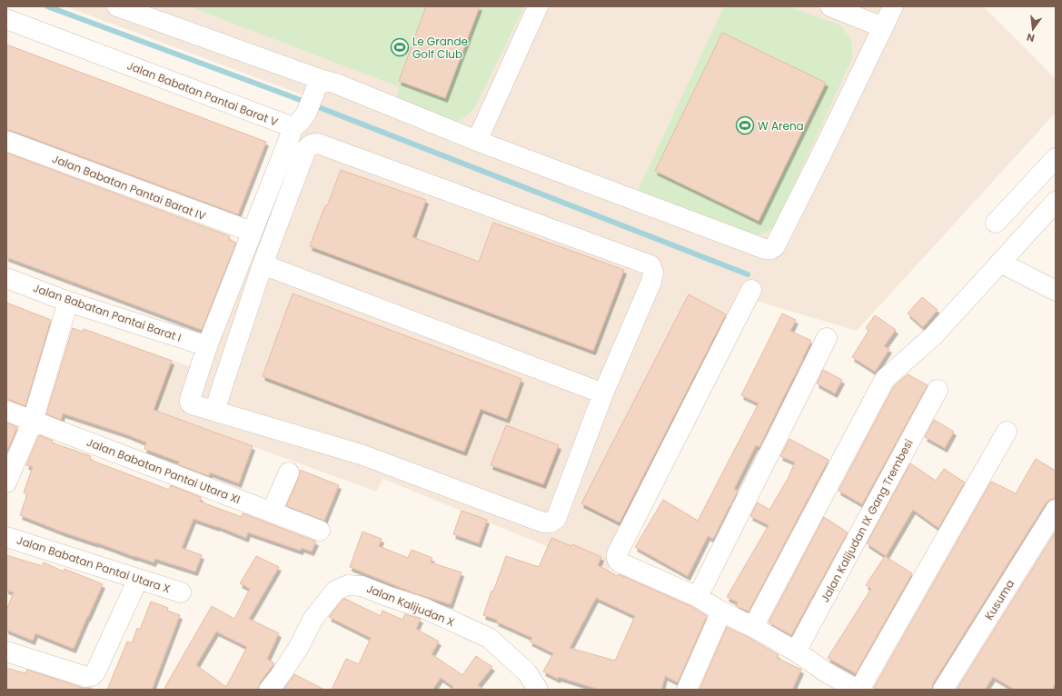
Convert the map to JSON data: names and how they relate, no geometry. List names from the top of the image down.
{
  "streets": {
    "street": [
      "Jalan Babatan Pantai Barat V",
      "Jalan Babatan Pantai Barat IV",
      "Jalan Babatan Pantai Barat I",
      "Jalan Babatan Pantai Utara XI",
      "Jalan Kalijudan IX Gang Trembesi",
      "Jalan Babatan Pantai Utara X",
      "Kusuma",
      "Jalan Kalijudan X"
    ]
  },
  "crossings": [
    ["Jalan Babatan Pantai Barat V", "Jalan Babatan Pantai Barat IV"],
    ["Jalan Babatan Pantai Barat V", "Jalan Babatan Pantai Barat I"]
  ],
  "places": {
    "sports": ["Le Grande Golf Club", "W Arena"]
  },
  "north": "bottom"
}
